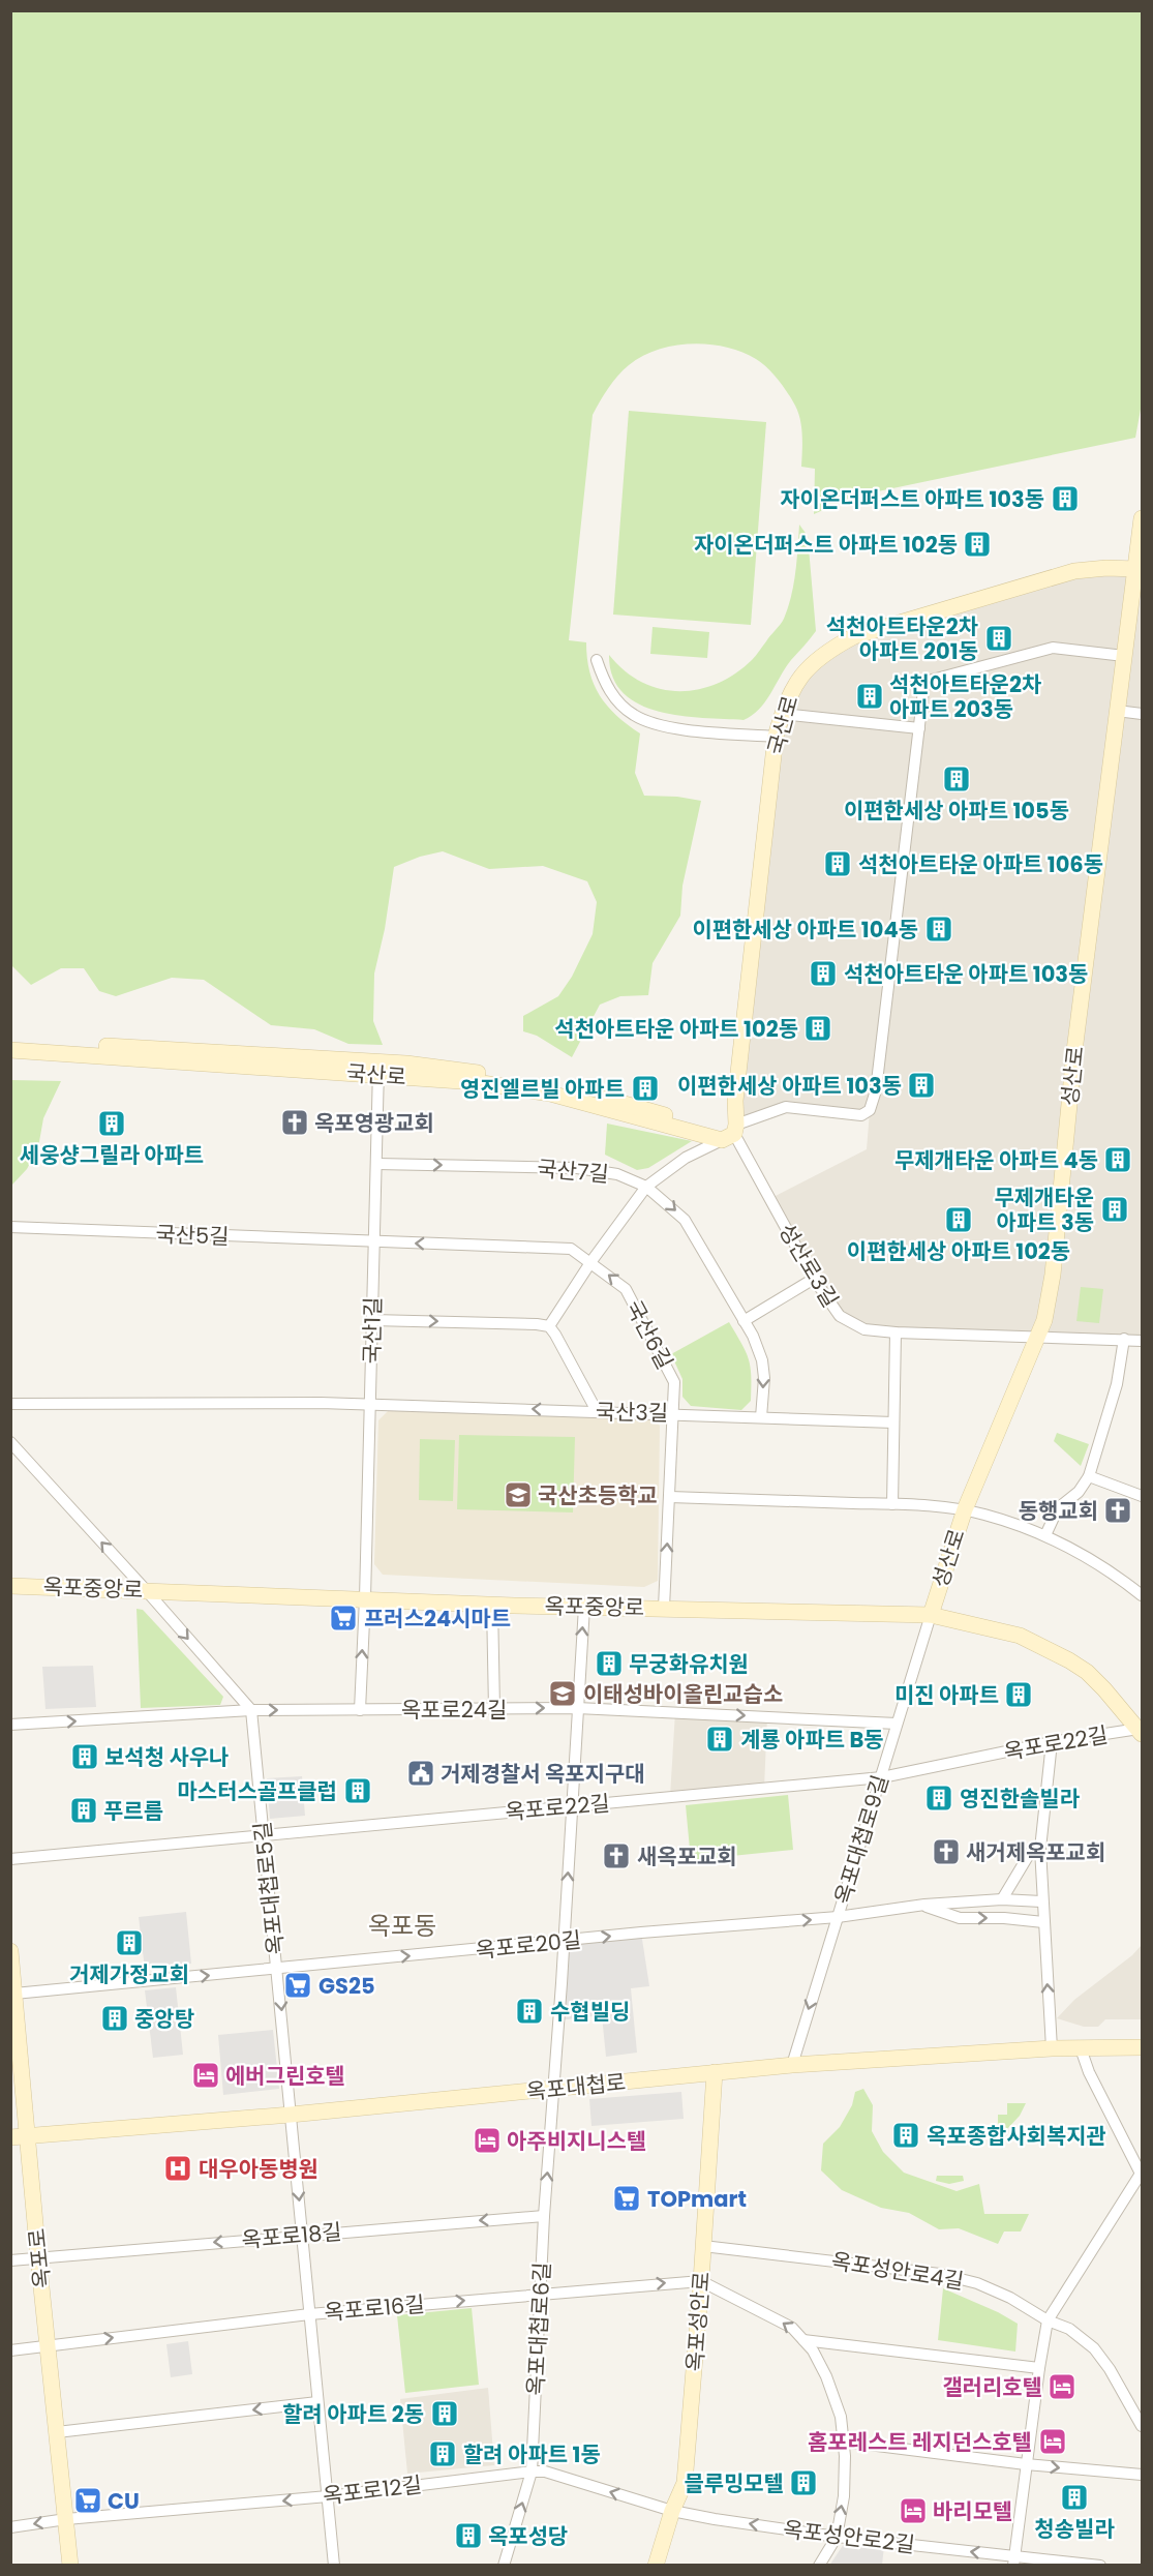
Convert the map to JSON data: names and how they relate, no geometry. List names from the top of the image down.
{
  "streets": {
    "street": [
      "국산로",
      "성산로",
      "국산7길",
      "국산5길",
      "성산로3길",
      "국산1길",
      "국산6길",
      "국산3길",
      "옥포중앙로",
      "옥포로24길",
      "옥포로22길",
      "옥포대첩로9길",
      "옥포대첩로5길",
      "옥포로20길",
      "옥포대첩로",
      "옥포로18길",
      "옥포로",
      "옥포성안로4길",
      "옥포로16길",
      "옥포성안로",
      "옥포대첩로6길",
      "옥포로12길",
      "옥포성안로2길"
    ]
  },
  "crossings": [
    ["국산로", "성산로"],
    ["국산로", "성산로3길"],
    ["국산로", "국산1길"],
    ["성산로", "성산로3길"],
    ["성산로", "옥포중앙로"],
    ["성산로", "옥포대첩로9길"],
    ["국산7길", "국산1길"],
    ["국산7길", "국산3길"],
    ["국산5길", "국산1길"],
    ["국산5길", "국산6길"],
    ["국산1길", "국산6길"],
    ["국산1길", "국산3길"],
    ["국산1길", "옥포중앙로"],
    ["국산1길", "옥포로24길"],
    ["국산6길", "국산3길"],
    ["국산6길", "옥포중앙로"],
    ["옥포중앙로", "옥포로22길"],
    ["옥포중앙로", "옥포대첩로9길"],
    ["옥포중앙로", "옥포대첩로6길"],
    ["옥포로24길", "옥포대첩로9길"],
    ["옥포로24길", "옥포대첩로5길"],
    ["옥포로24길", "옥포대첩로6길"],
    ["옥포로22길", "옥포대첩로9길"],
    ["옥포로22길", "옥포대첩로5길"],
    ["옥포로22길", "옥포대첩로6길"],
    ["옥포대첩로9길", "옥포로20길"],
    ["옥포대첩로9길", "옥포대첩로"],
    ["옥포대첩로5길", "옥포로20길"],
    ["옥포대첩로5길", "옥포대첩로"],
    ["옥포대첩로5길", "옥포로18길"],
    ["옥포대첩로5길", "옥포로16길"],
    ["옥포대첩로5길", "옥포로12길"],
    ["옥포로20길", "옥포로"],
    ["옥포로20길", "옥포대첩로6길"],
    ["옥포대첩로", "옥포로"],
    ["옥포대첩로", "옥포성안로"],
    ["옥포대첩로", "옥포대첩로6길"],
    ["옥포로18길", "옥포로"],
    ["옥포로18길", "옥포대첩로6길"],
    ["옥포로", "옥포로16길"],
    ["옥포로", "옥포로12길"],
    ["옥포성안로4길", "옥포성안로"],
    ["옥포로16길", "옥포성안로"],
    ["옥포로16길", "옥포대첩로6길"],
    ["옥포성안로", "옥포로12길"],
    ["옥포성안로", "옥포성안로2길"],
    ["옥포대첩로6길", "옥포로12길"],
    ["옥포로12길", "옥포성안로2길"]
  ],
  "one_way": [
    "국산7길",
    "옥포로24길",
    "옥포로20길",
    "옥포로18길",
    "옥포대첩로6길"
  ],
  "districts": ["옥포동"],
  "places": {
    "building": [
      "자이온더퍼스트 아파트 103동",
      "자이온더퍼스트 아파트 102동",
      "석천아트타운2차 아파트 201동",
      "석천아트타운2차 아파트 203동",
      "이편한세상 아파트 105동",
      "석천아트타운 아파트 106동",
      "이편한세상 아파트 104동",
      "석천아트타운 아파트 103동",
      "석천아트타운 아파트 102동",
      "이편한세상 아파트 103동",
      "영진엘르빌 아파트",
      "세웅샹그릴라 아파트",
      "무제개타운 아파트 4동",
      "무제개타운 아파트 3동",
      "이편한세상 아파트 102동",
      "무궁화유치원",
      "미진 아파트",
      "계룡 아파트 B동",
      "보석청 사우나",
      "마스터스골프클럽",
      "영진한솔빌라",
      "푸르름",
      "거제가정교회",
      "수협빌딩",
      "중앙탕",
      "옥포종합사회복지관",
      "할려 아파트 2동",
      "할려 아파트 1동",
      "믈루밍모텔",
      "청송빌라",
      "옥포성당"
    ],
    "church": [
      "옥포영광교회",
      "동행교회",
      "새거제옥포교회",
      "새옥포교회"
    ],
    "school or university": ["국산초등학교", "이태성바이올린교습소"],
    "supermarket": [
      "프러스24시마트",
      "GS25",
      "TOPmart",
      "CU"
    ],
    "public building": ["거제경찰서 옥포지구대"],
    "hotel": [
      "에버그린호텔",
      "아주비지니스텔",
      "갤러리호텔",
      "홈포레스트 레지던스호텔",
      "바리모텔"
    ],
    "hospital": ["대우아동병원"]
  }
}
